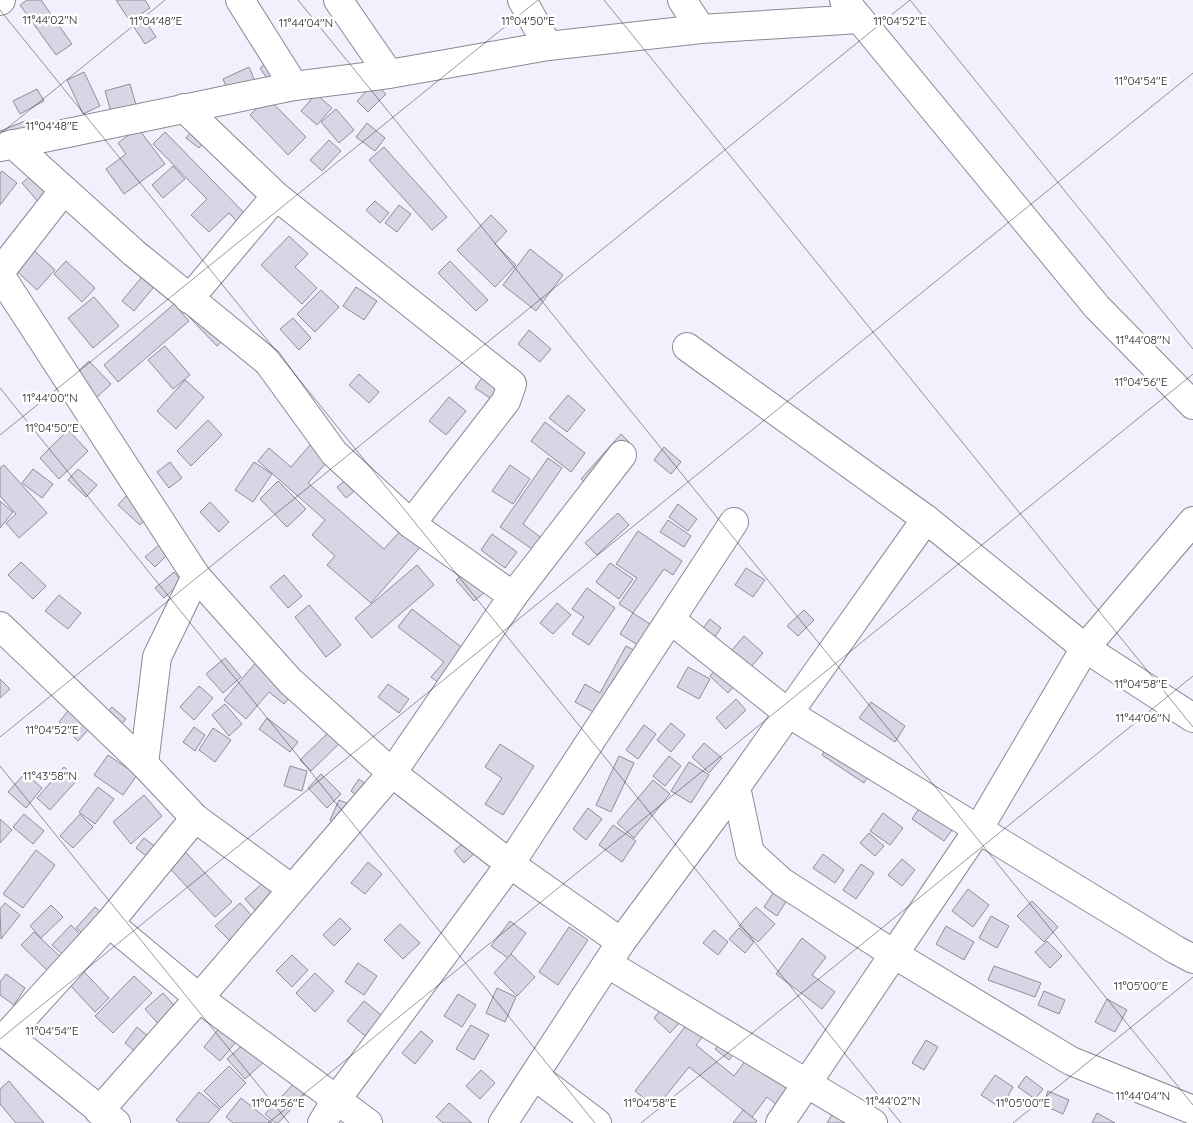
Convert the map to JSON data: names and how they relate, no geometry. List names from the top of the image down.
{
  "coordinates": [
    "11°44'02\"N",
    "11°04'48\"E",
    "11°04'50\"E",
    "11°04'52\"E",
    "11°44'04\"N",
    "11°04'54\"E",
    "11°44'08\"N",
    "11°04'56\"E",
    "11°44'00\"N",
    "11°04'58\"E",
    "11°44'06\"N",
    "11°43'58\"N",
    "11°05'00\"E"
  ]
}
